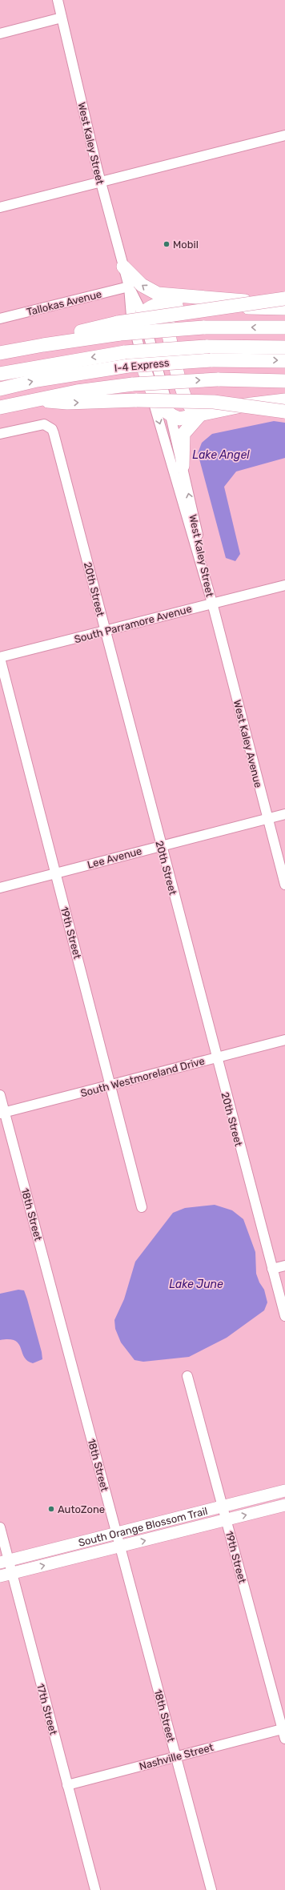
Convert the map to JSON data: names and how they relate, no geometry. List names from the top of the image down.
{
  "streets": {
    "highway": ["I-4 Express"],
    "main road": ["South Orange Blossom Trail"],
    "street": [
      "West Kaley Street",
      "Tallokas Avenue",
      "20th Street",
      "South Parramore Avenue",
      "West Kaley Avenue",
      "Lee Avenue",
      "19th Street",
      "South Westmoreland Drive",
      "18th Street",
      "17th Street",
      "Nashville Street"
    ]
  },
  "crossings": [
    ["West Kaley Street", "Tallokas Avenue"],
    ["West Kaley Street", "South Parramore Avenue"],
    ["West Kaley Street", "West Kaley Avenue"],
    ["20th Street", "South Parramore Avenue"],
    ["20th Street", "Lee Avenue"],
    ["20th Street", "South Westmoreland Drive"],
    ["South Parramore Avenue", "West Kaley Avenue"],
    ["South Parramore Avenue", "19th Street"],
    ["West Kaley Avenue", "Lee Avenue"],
    ["Lee Avenue", "19th Street"],
    ["19th Street", "South Westmoreland Drive"],
    ["19th Street", "South Orange Blossom Trail"],
    ["19th Street", "Nashville Street"],
    ["South Westmoreland Drive", "18th Street"],
    ["18th Street", "South Orange Blossom Trail"],
    ["18th Street", "Nashville Street"],
    ["South Orange Blossom Trail", "17th Street"],
    ["17th Street", "Nashville Street"]
  ],
  "water": ["Lake Angel", "Lake June"],
  "places": ["Mobil", "AutoZone"]
}
